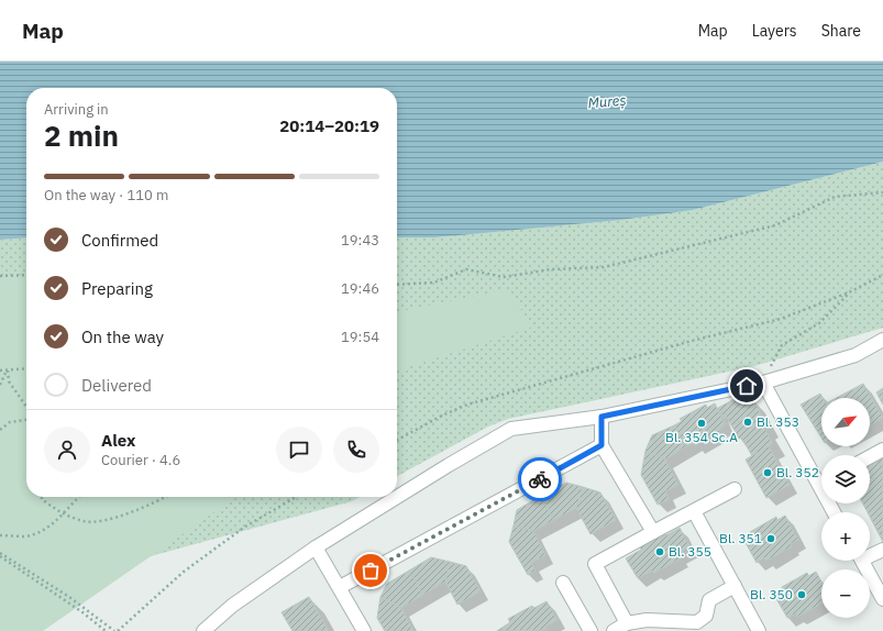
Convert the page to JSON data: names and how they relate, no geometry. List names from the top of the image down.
{
  "water": ["Mureș"],
  "places": [
    "Bl. 353",
    "Bl. 354 Sc.A",
    "Bl. 352",
    "Bl. 351",
    "Bl. 355",
    "Bl. 350"
  ],
  "north": "top right",
  "page": {
    "header": "Map",
    "nav": ["Map", "Layers", "Share"],
    "heading": ["2 min", "Arriving in", "20:14–20:19"],
    "panel": ["Alex", "Courier · 4.6"],
    "bar": "On the way · 110 m",
    "list": [
      ["Confirmed", "19:43"],
      ["Preparing", "19:46"],
      ["On the way", "19:54"],
      "Delivered"
    ],
    "map_buttons": ["+", "−"]
  }
}
